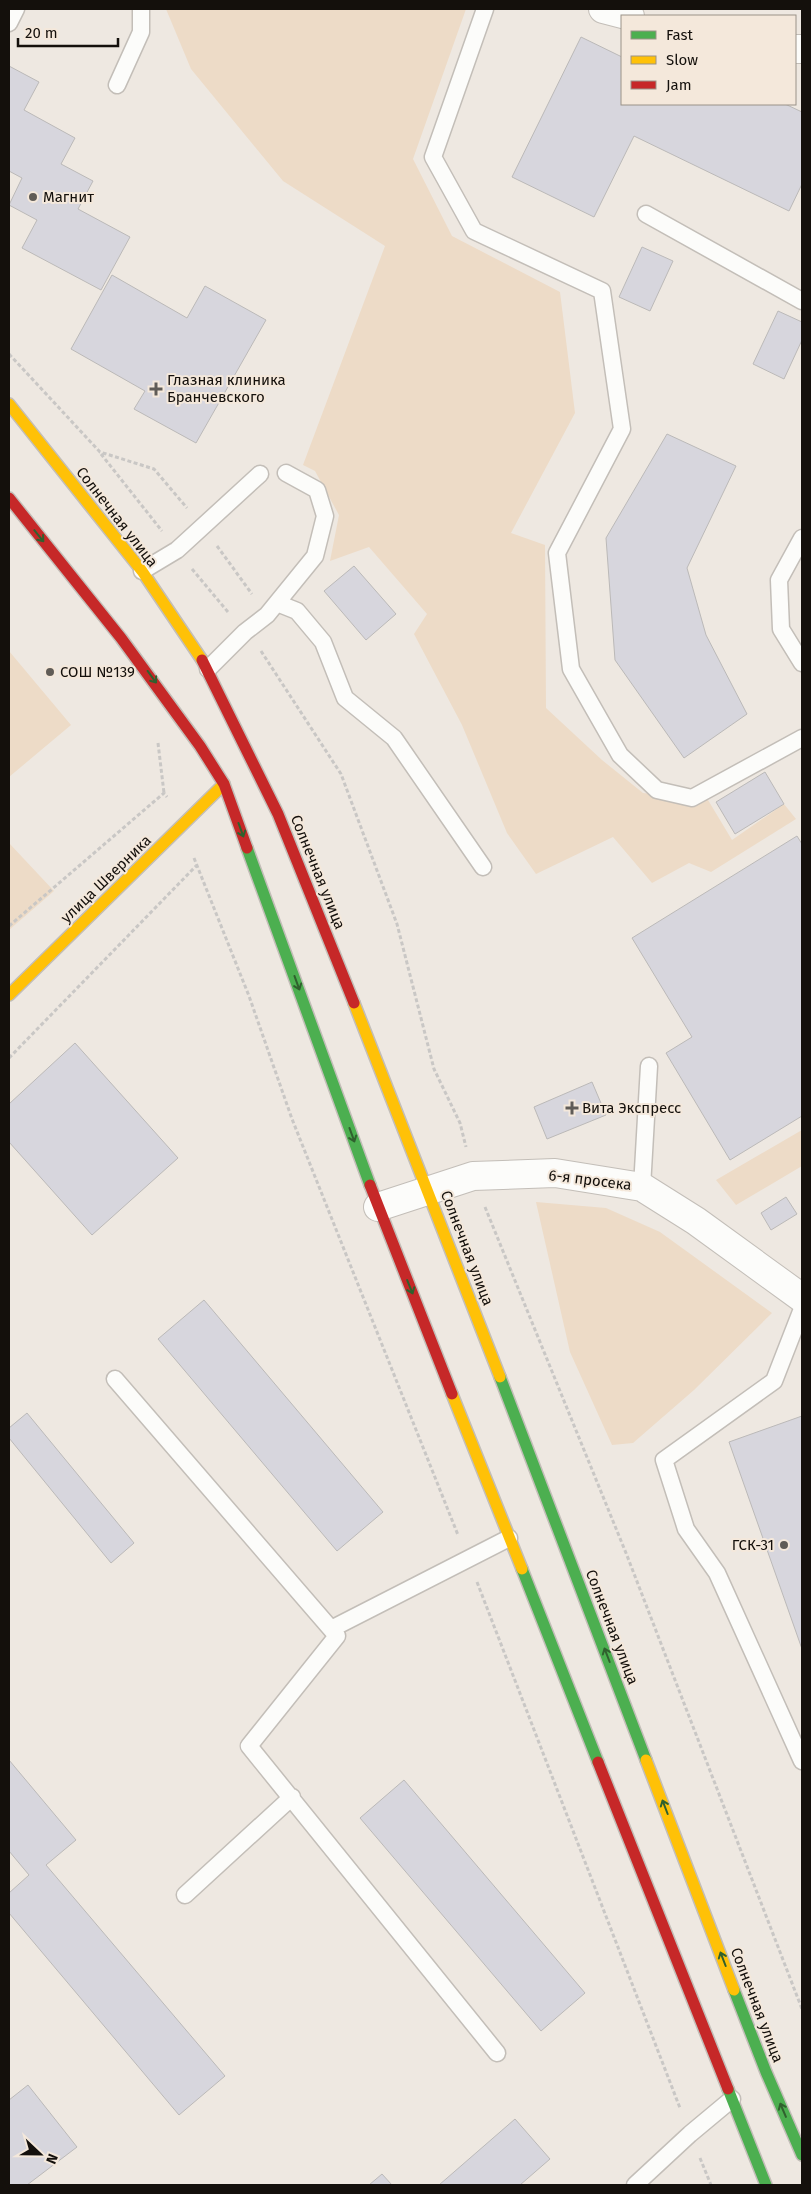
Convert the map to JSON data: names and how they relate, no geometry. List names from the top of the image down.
{
  "streets": {
    "main road": ["Солнечная улица", "улица Шверника"],
    "street": ["6-я просека"]
  },
  "crossings": [
    ["Солнечная улица", "6-я просека"]
  ],
  "places": {
    "other": ["Магнит", "СОШ №139", "ГСК-31"],
    "health": ["Глазная клиника Бранчевского", "Вита Экспресс"]
  },
  "legend": ["Fast", "Slow", "Jam"],
  "scale_bar": "20 m",
  "north": "right"
}
